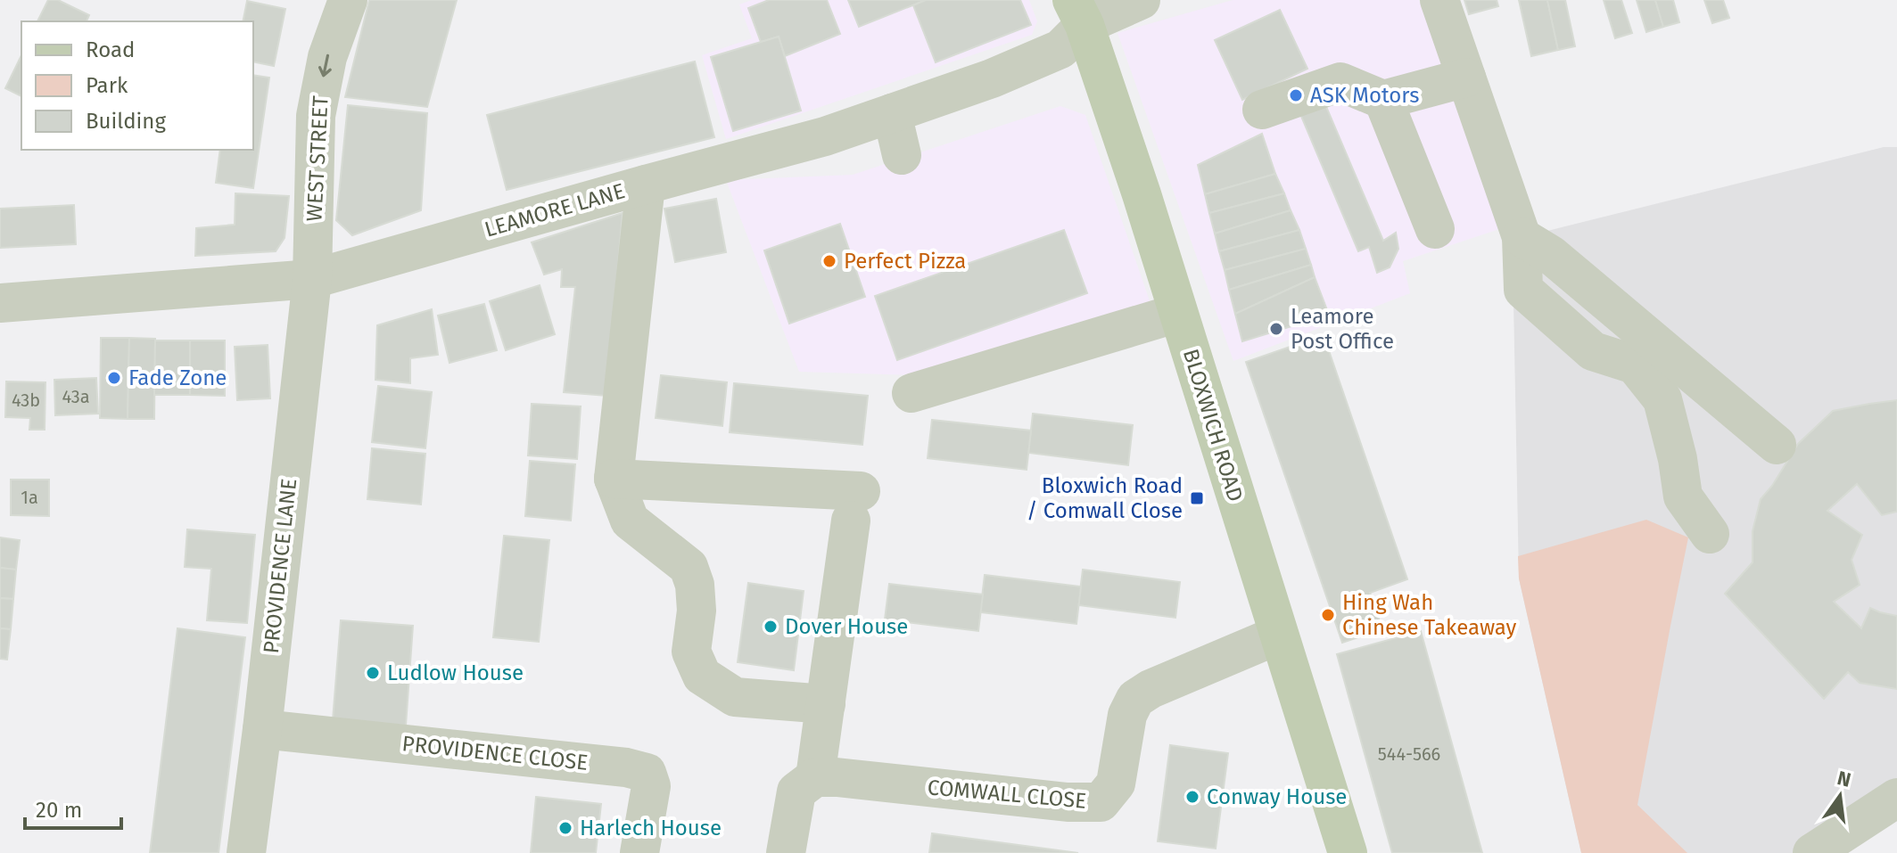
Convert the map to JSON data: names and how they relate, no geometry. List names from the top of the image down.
{
  "streets": {
    "main road": ["BLOXWICH ROAD"],
    "street": [
      "WEST STREET",
      "LEAMORE LANE",
      "PROVIDENCE LANE",
      "PROVIDENCE CLOSE",
      "COMWALL CLOSE"
    ]
  },
  "crossings": [
    ["WEST STREET", "LEAMORE LANE"],
    ["WEST STREET", "PROVIDENCE LANE"],
    ["LEAMORE LANE", "BLOXWICH ROAD"],
    ["LEAMORE LANE", "PROVIDENCE LANE"],
    ["BLOXWICH ROAD", "COMWALL CLOSE"],
    ["PROVIDENCE LANE", "PROVIDENCE CLOSE"]
  ],
  "places": {
    "other": [
      "ASK Motors",
      "Perfect Pizza",
      "Leamore Post Office",
      "Fade Zone",
      "Hing Wah Chinese Takeaway",
      "Dover House",
      "Ludlow House",
      "Conway House",
      "Harlech House"
    ],
    "transit": ["Bloxwich Road / Comwall Close"]
  },
  "house_numbers": [
    "43a",
    "43b",
    "1a",
    "544-566"
  ],
  "legend": ["Road", "Park", "Building"],
  "scale_bar": "20 m",
  "north": "top"
}
